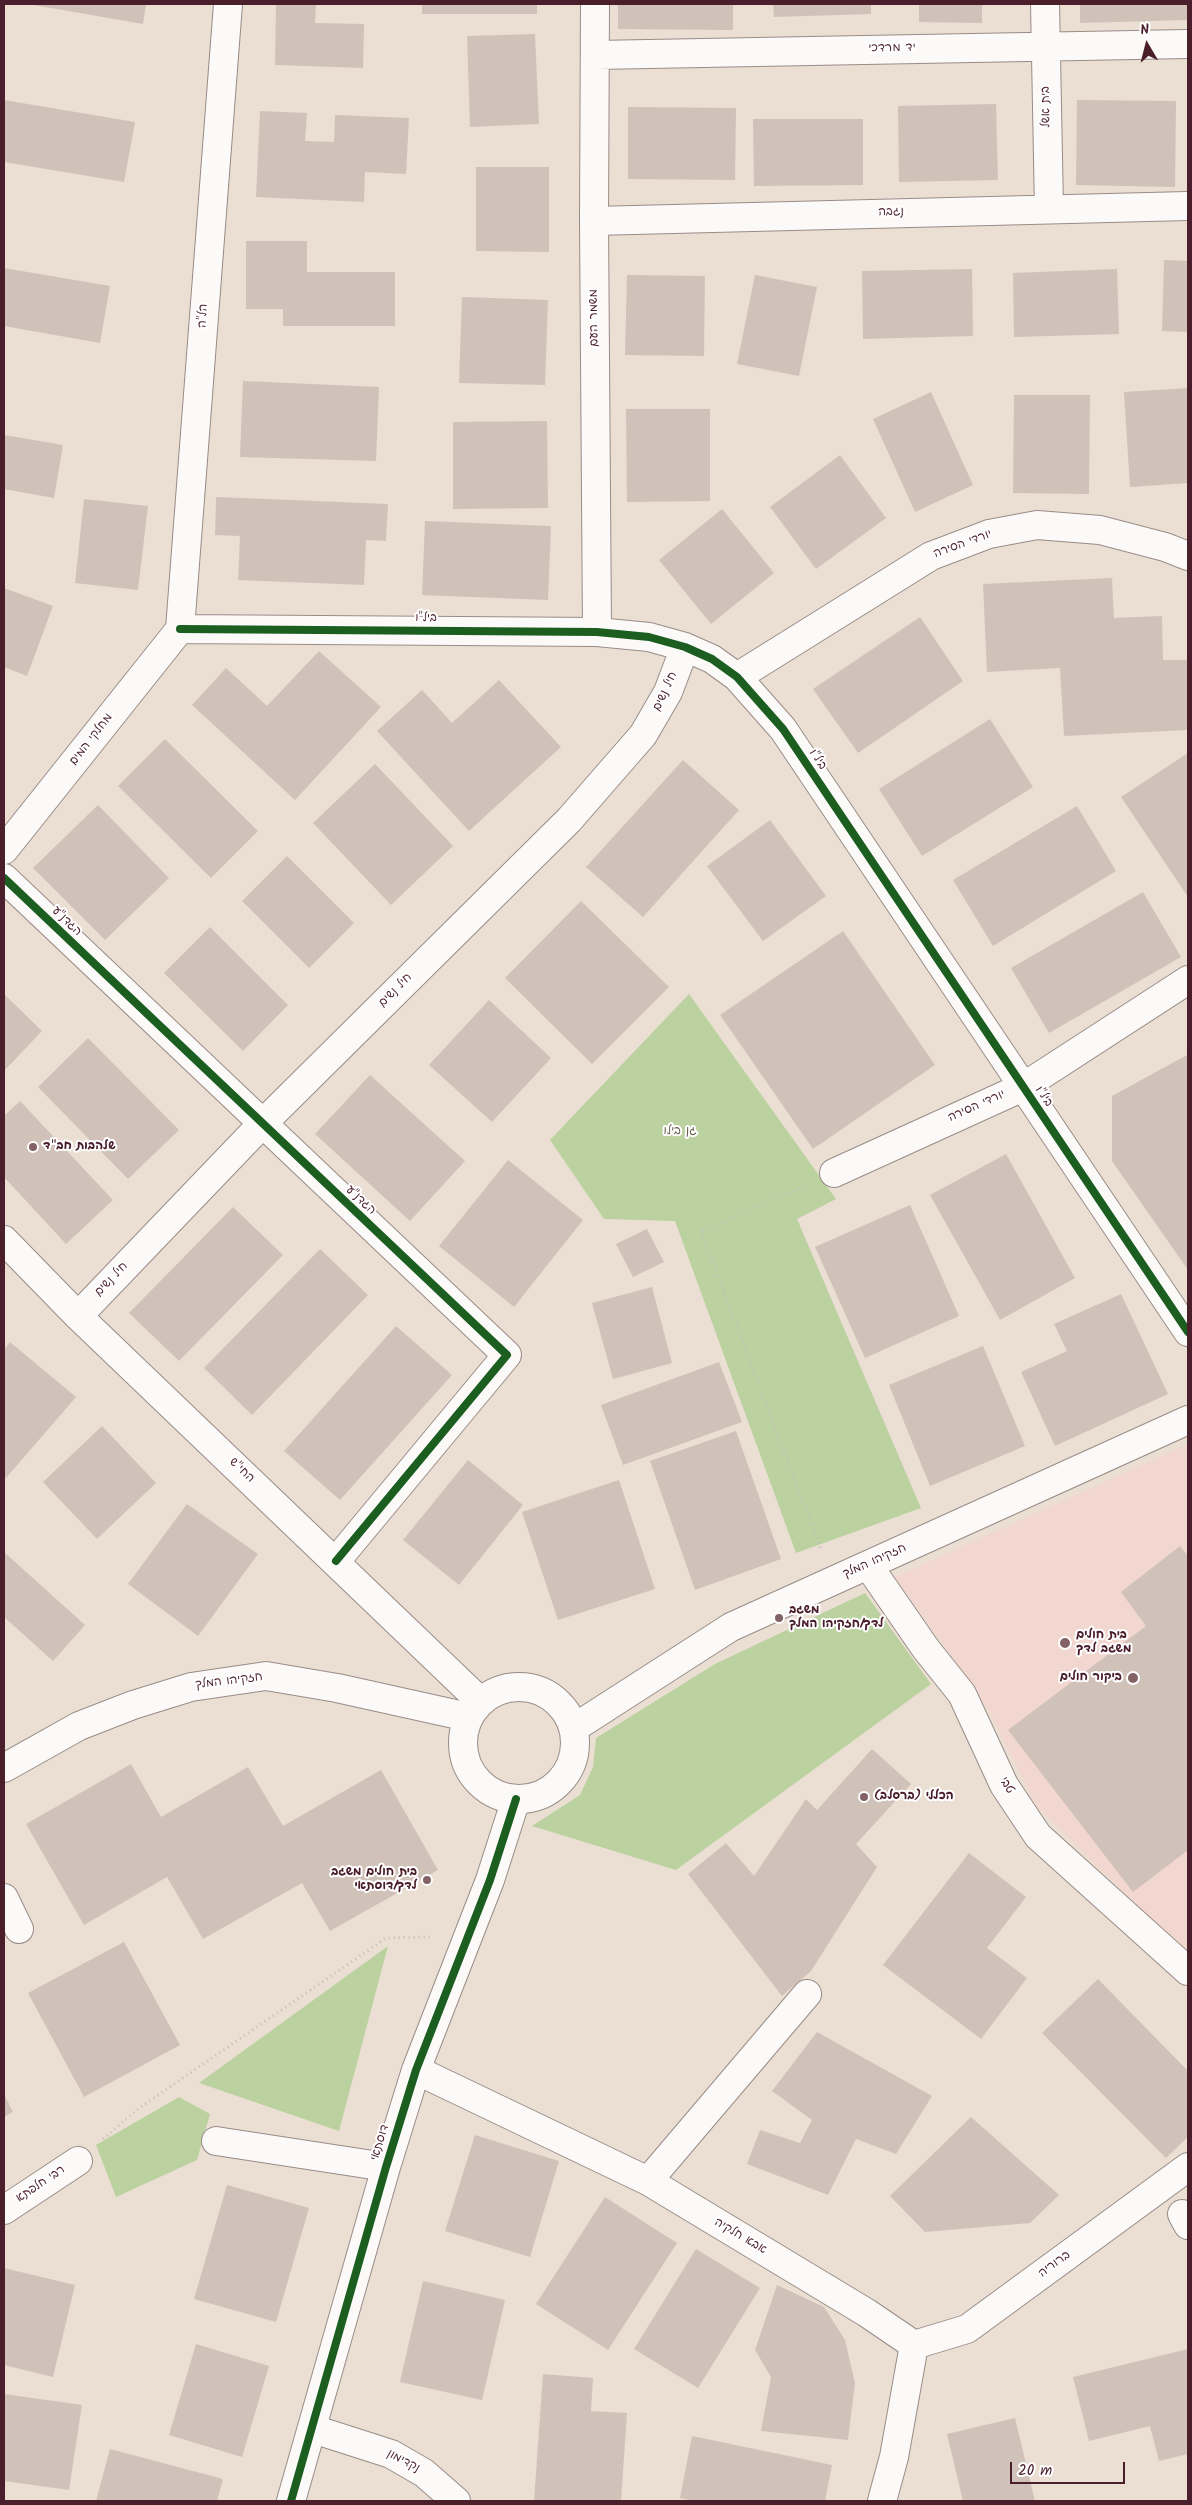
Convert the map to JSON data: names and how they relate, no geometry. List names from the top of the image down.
{
  "streets": {
    "street": [
      "יד מרדכי",
      "בית אשל",
      "נגבה",
      "הל\"ה",
      "משמר העם",
      "יורדי הסירה",
      "ביל\"ו",
      "חיל נשים",
      "מחלקי המים",
      "הגדנ\"ע",
      "החי\"ש",
      "חזקיהו המלך",
      "טבי",
      "דוסתאי",
      "רבי חלפתא",
      "אבא חלקיה",
      "ברוריה",
      "נקדימון"
    ]
  },
  "crossings": [
    ["יד מרדכי", "בית אשל"],
    ["יד מרדכי", "משמר העם"],
    ["בית אשל", "נגבה"],
    ["נגבה", "משמר העם"],
    ["הל\"ה", "ביל\"ו"],
    ["הל\"ה", "מחלקי המים"],
    ["משמר העם", "ביל\"ו"],
    ["יורדי הסירה", "ביל\"ו"],
    ["ביל\"ו", "חיל נשים"],
    ["ביל\"ו", "מחלקי המים"],
    ["חיל נשים", "הגדנ\"ע"],
    ["חיל נשים", "החי\"ש"],
    ["הגדנ\"ע", "החי\"ש"],
    ["החי\"ש", "חזקיהו המלך"],
    ["החי\"ש", "דוסתאי"],
    ["חזקיהו המלך", "טבי"],
    ["חזקיהו המלך", "דוסתאי"],
    ["דוסתאי", "אבא חלקיה"],
    ["דוסתאי", "נקדימון"],
    ["אבא חלקיה", "ברוריה"]
  ],
  "parks": ["גן בילו"],
  "places": [
    "שלהבות חב\"ד",
    "משגב לדך/חזקיהו המלך",
    "בית חולים משגב לדך",
    "ביקור חולים",
    "הכללי (ברסלב)",
    "בית חולים משגב לדך/דוסתאי"
  ],
  "scale_bar": "20 m",
  "north": "top"
}
